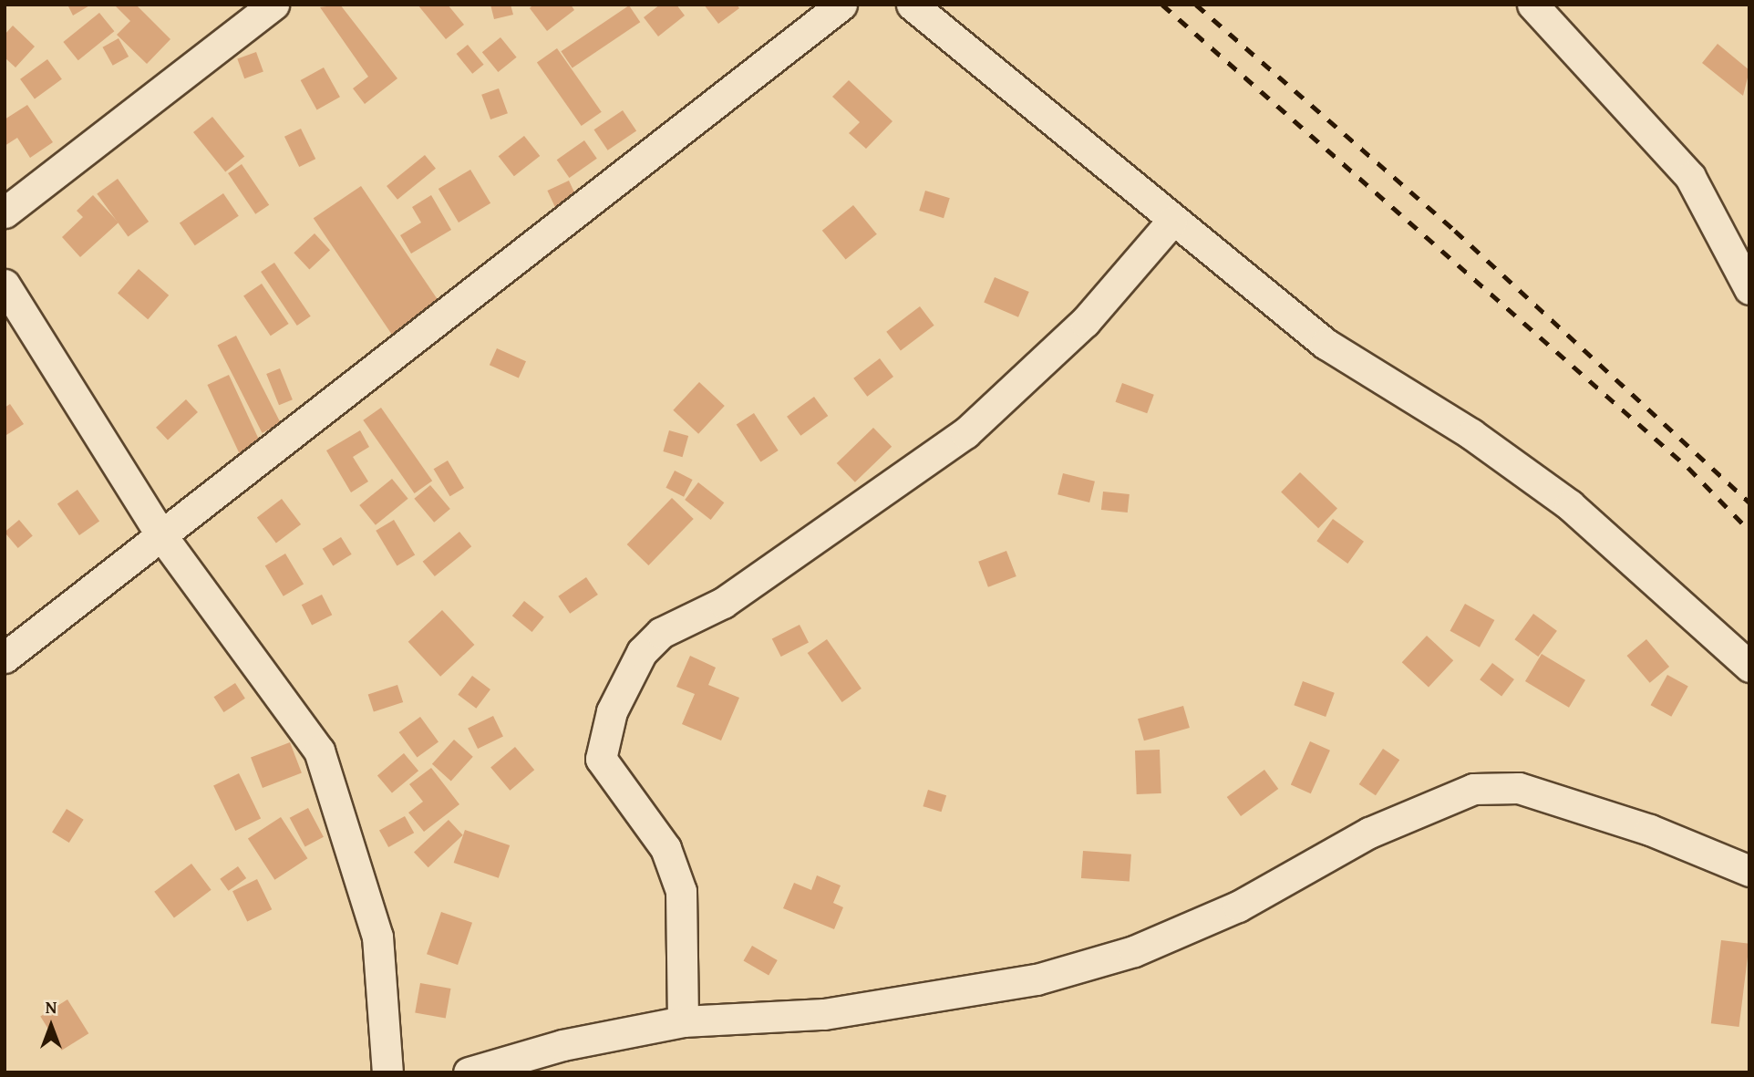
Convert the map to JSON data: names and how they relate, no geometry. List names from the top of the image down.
{
  "north": "top"
}
